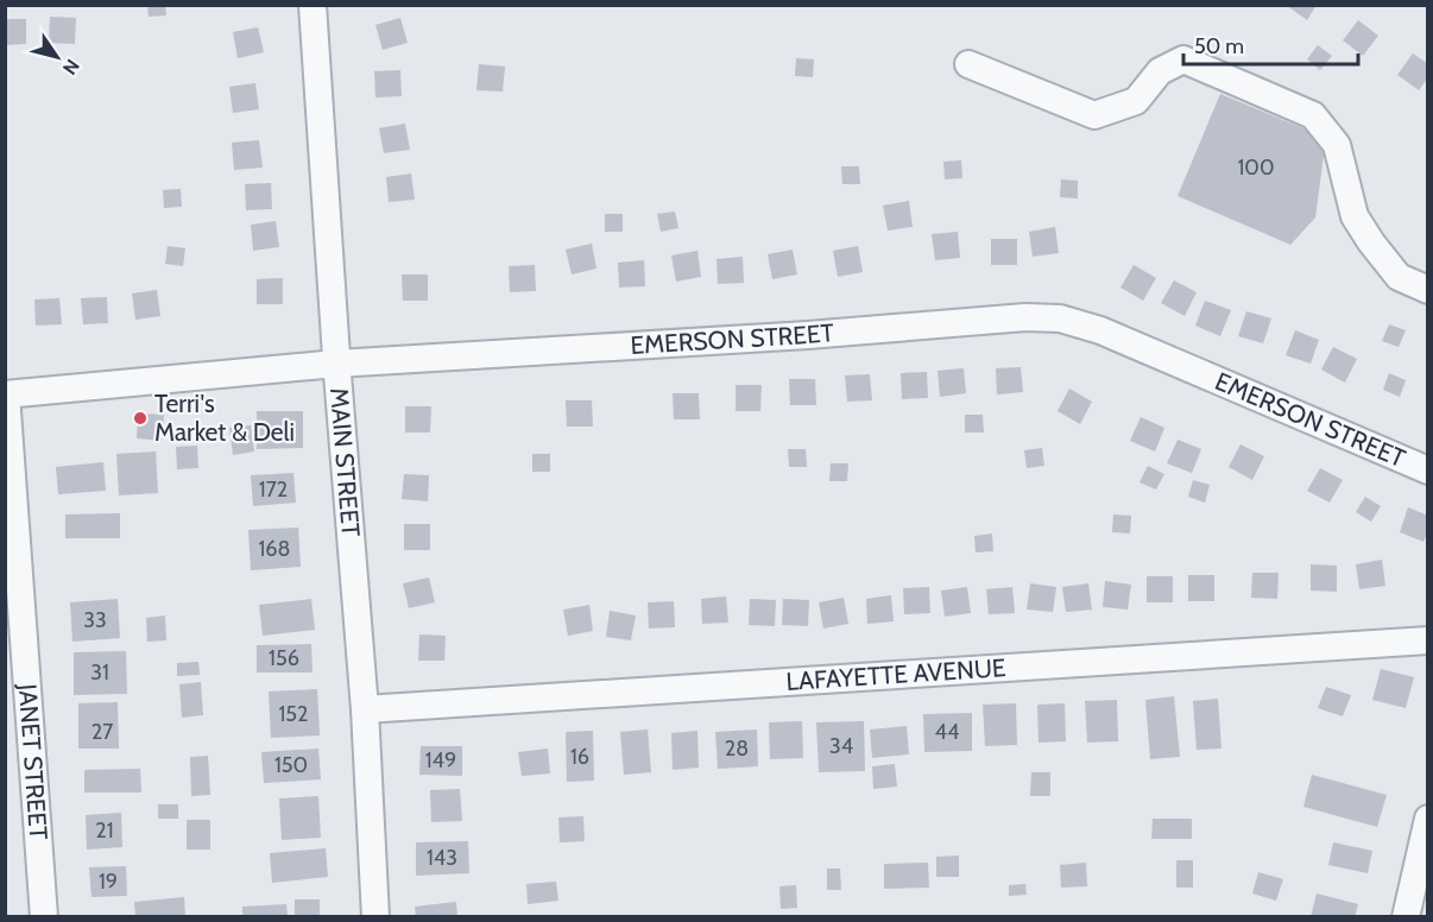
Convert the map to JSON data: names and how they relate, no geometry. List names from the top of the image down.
{
  "streets": {
    "street": [
      "EMERSON STREET",
      "MAIN STREET",
      "LAFAYETTE AVENUE",
      "JANET STREET"
    ]
  },
  "crossings": [
    ["EMERSON STREET", "MAIN STREET"],
    ["EMERSON STREET", "JANET STREET"],
    ["MAIN STREET", "LAFAYETTE AVENUE"]
  ],
  "places": ["Terri's Market & Deli"],
  "house_numbers": [
    "100",
    "172",
    "168",
    "33",
    "156",
    "31",
    "152",
    "27",
    "44",
    "34",
    "28",
    "16",
    "149",
    "150",
    "21",
    "143",
    "19"
  ],
  "scale_bar": "50 m",
  "north": "bottom right"
}
